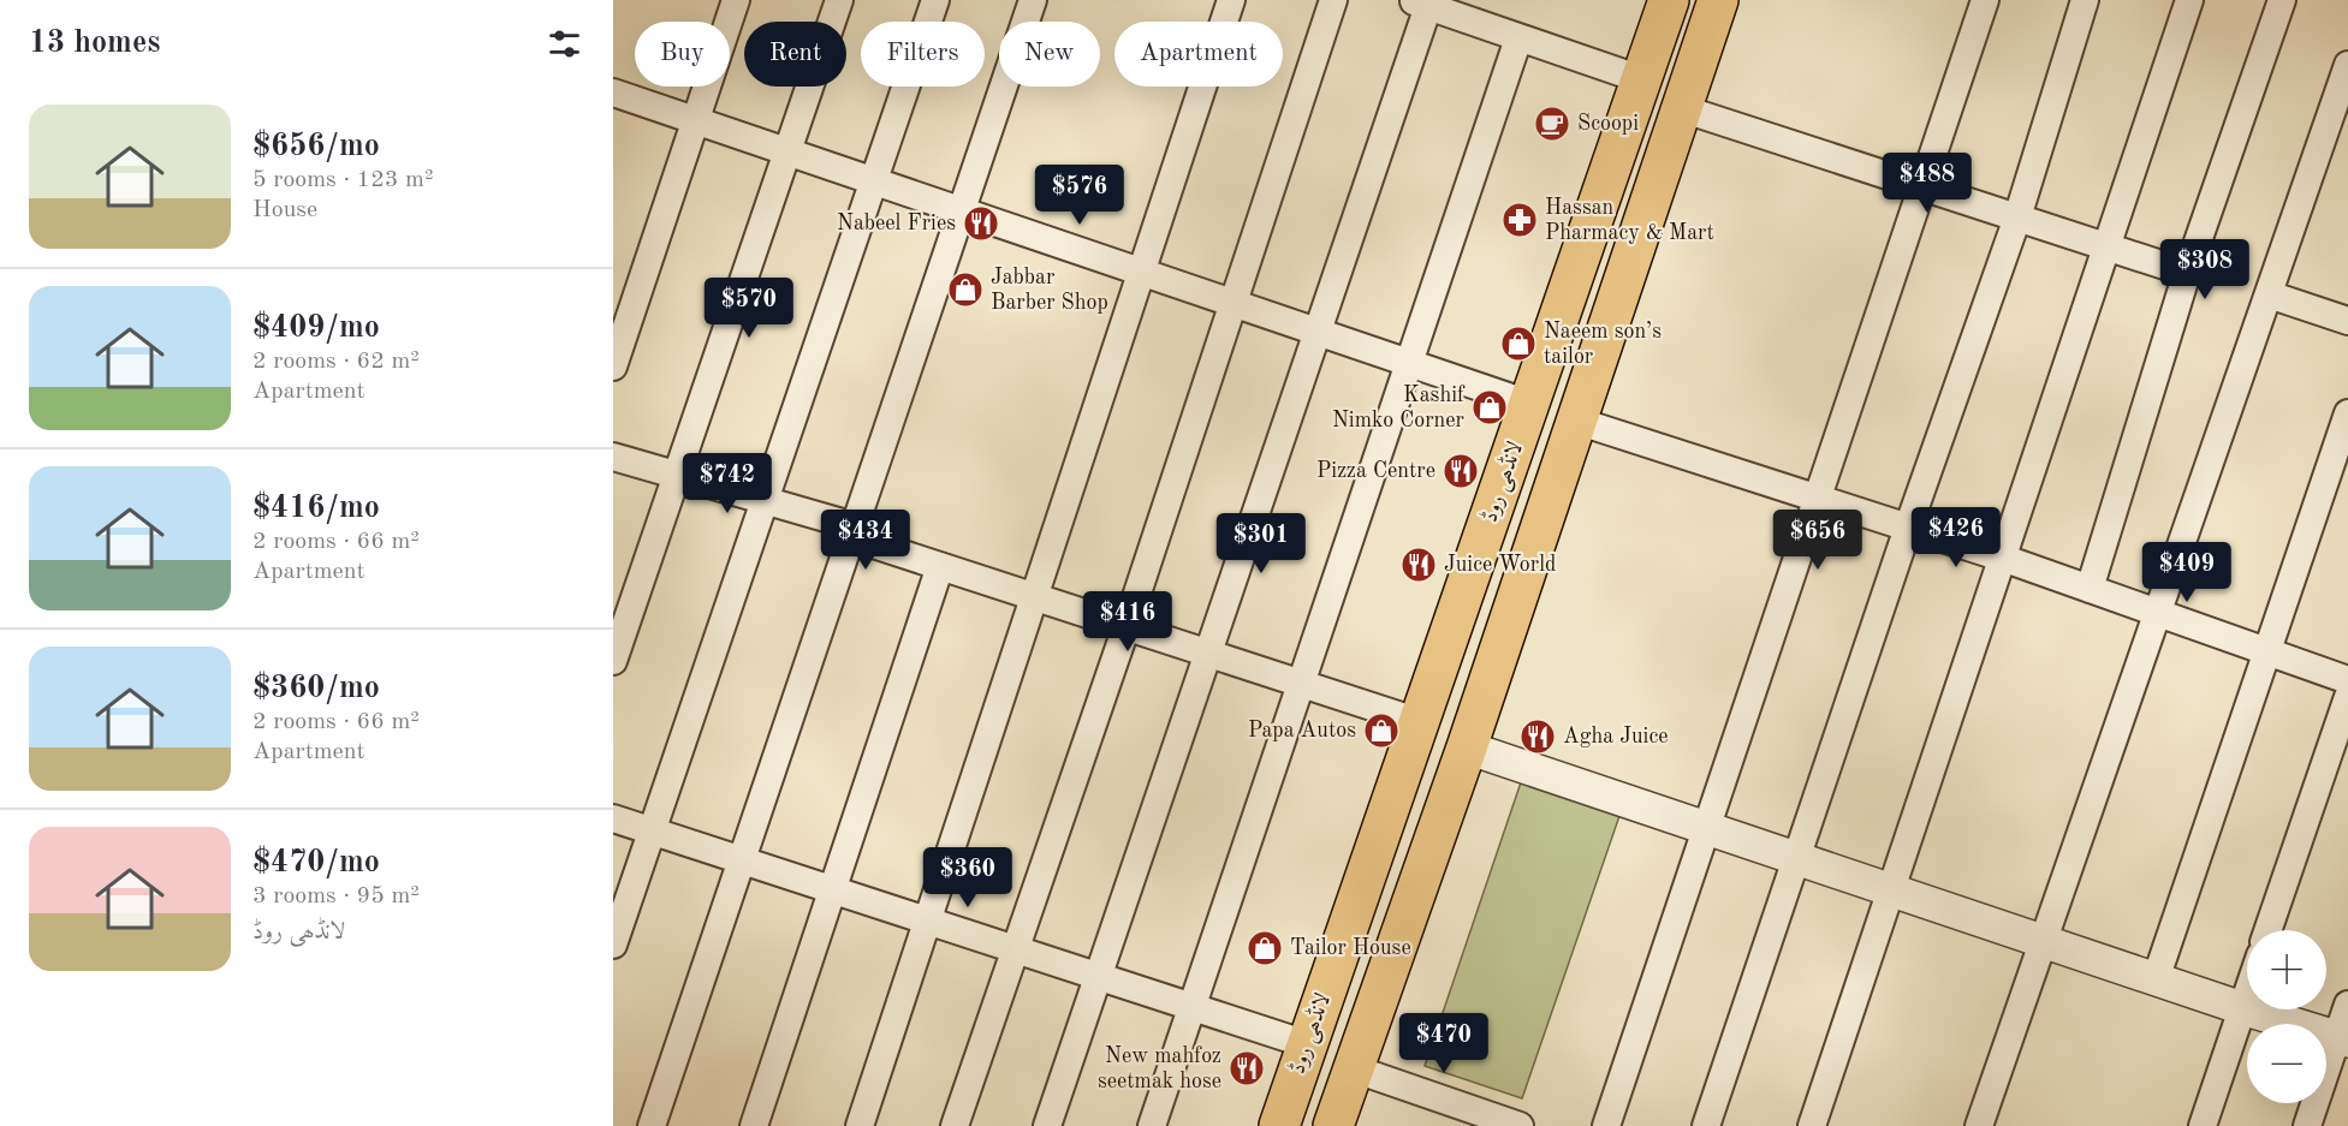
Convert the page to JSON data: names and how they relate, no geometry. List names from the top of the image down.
{
  "streets": {
    "main road": ["لانڈھی روڈ"]
  },
  "places": {
    "cafe": ["Scoopi"],
    "pharmacy": ["Hassan Pharmacy & Mart"],
    "restaurant": [
      "Nabeel Fries",
      "Pizza Centre",
      "Juice World",
      "Agha Juice",
      "New mahfoz seetmak hose"
    ],
    "shop": [
      "Jabbar Barber Shop",
      "Naeem son’s tailor",
      "Kashif Nimko Corner",
      "Papa Autos",
      "Tailor House"
    ]
  },
  "page": {
    "heading": "13 homes",
    "chip": [
      "Buy",
      "Rent",
      "Filters",
      "New",
      "Apartment"
    ],
    "list": [
      {
        "name": "$656/mo",
        "note": "5 rooms · 123 m² · House"
      },
      {
        "name": "$409/mo",
        "note": "2 rooms · 62 m² · Apartment"
      },
      {
        "name": "$416/mo",
        "note": "2 rooms · 66 m² · Apartment"
      },
      {
        "name": "$360/mo",
        "note": "2 rooms · 66 m² · Apartment"
      },
      {
        "name": "$470/mo",
        "note": "3 rooms · 95 m² · لانڈھی روڈ"
      }
    ],
    "price": [
      "$488",
      "$576",
      "$308",
      "$570",
      "$742",
      "$426",
      "$434",
      "$656",
      "$301",
      "$409",
      "$416",
      "$360",
      "$470"
    ],
    "map_buttons": ["+", "−"]
  }
}
